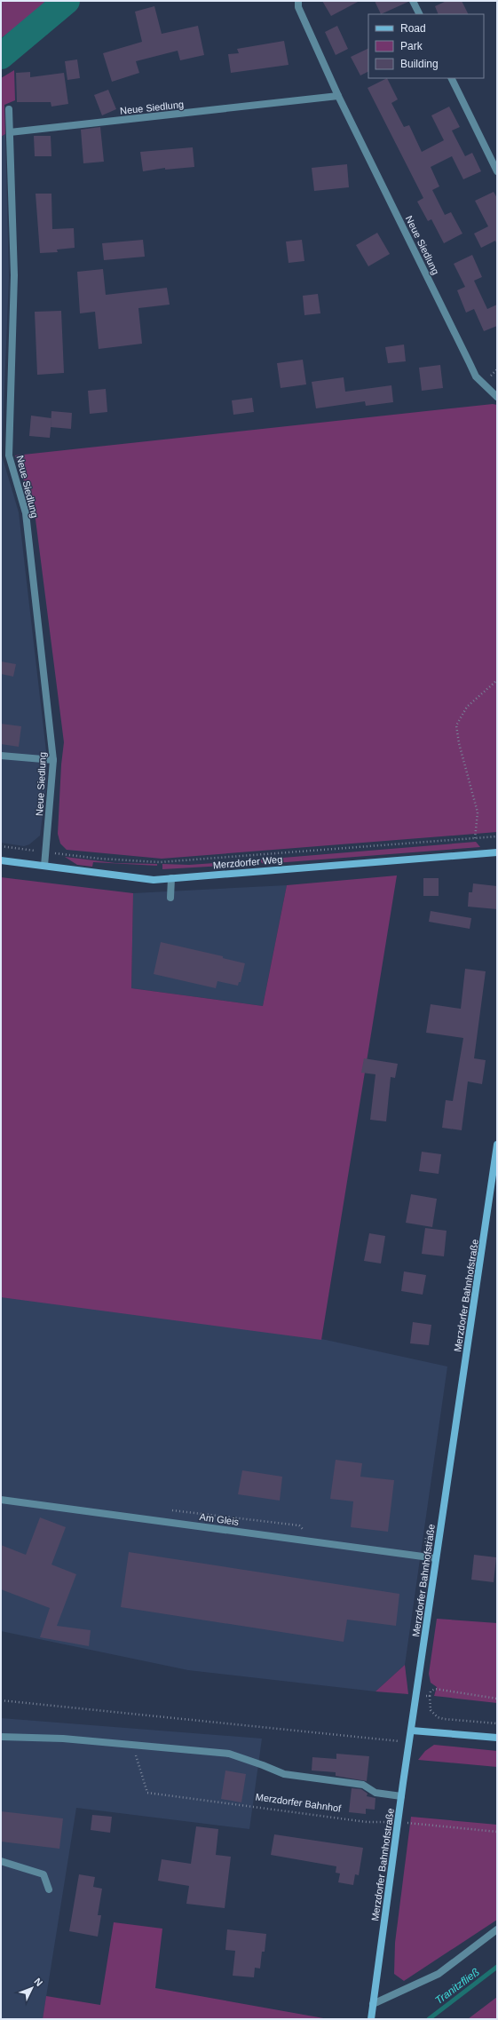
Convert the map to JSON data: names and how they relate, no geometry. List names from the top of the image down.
{
  "streets": {
    "street": [
      "Neue Siedlung",
      "Merzdorfer Weg",
      "Merzdorfer Bahnhofstraße",
      "Am Gleis"
    ],
    "path": ["Merzdorfer Bahnhof"]
  },
  "crossings": [
    ["Neue Siedlung", "Merzdorfer Weg"],
    ["Merzdorfer Bahnhofstraße", "Am Gleis"],
    ["Merzdorfer Bahnhofstraße", "Merzdorfer Bahnhof"]
  ],
  "water": ["Tranitzfließ"],
  "legend": ["Road", "Park", "Building"],
  "north": "top right"
}
